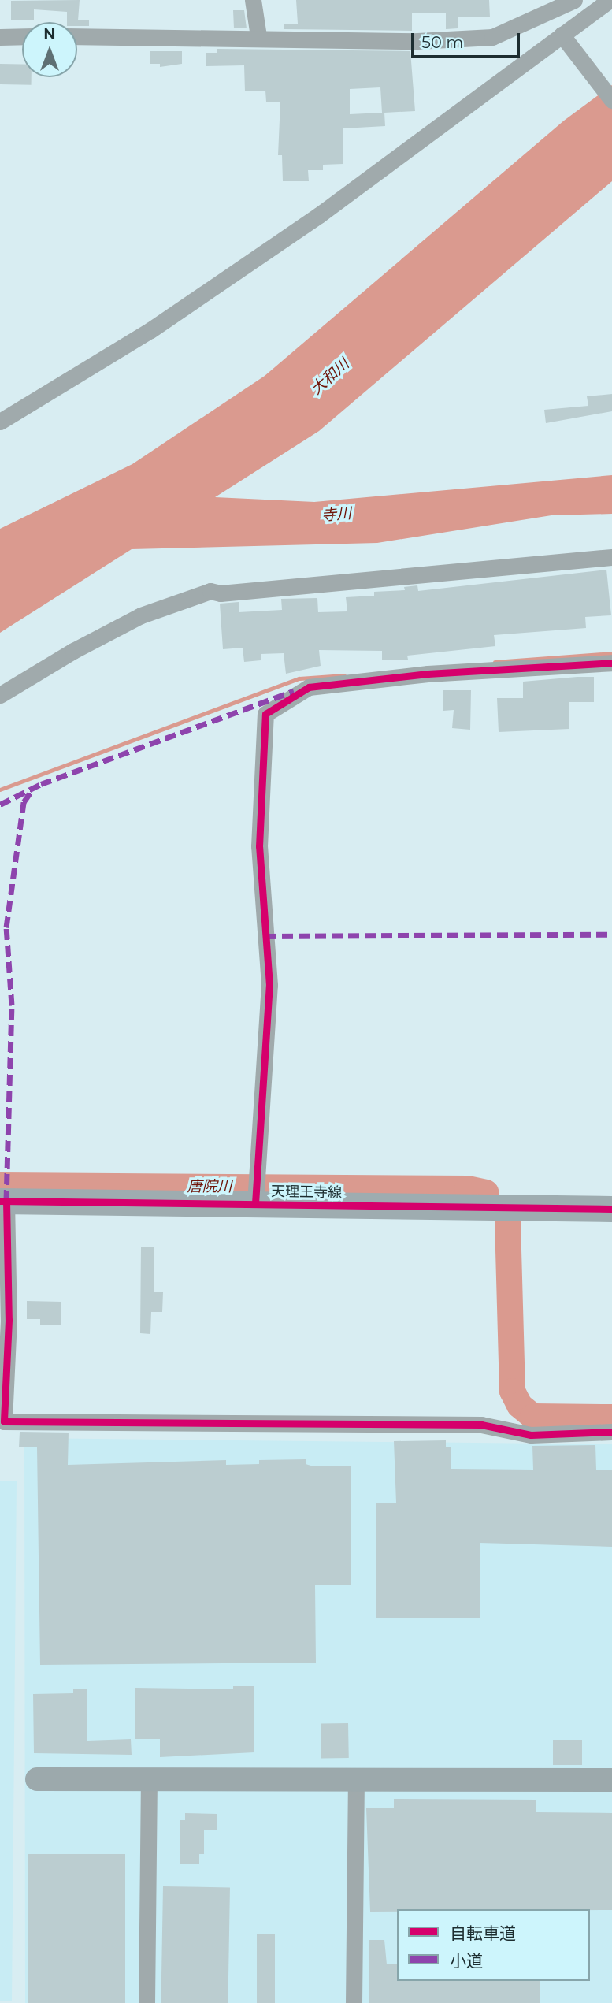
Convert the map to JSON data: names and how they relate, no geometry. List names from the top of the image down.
{
  "streets": {
    "main road": ["天理王寺線"]
  },
  "water": ["大和川", "寺川", "唐院川"],
  "legend": ["自転車道", "小道"],
  "scale_bar": "50 m",
  "north": "top"
}
